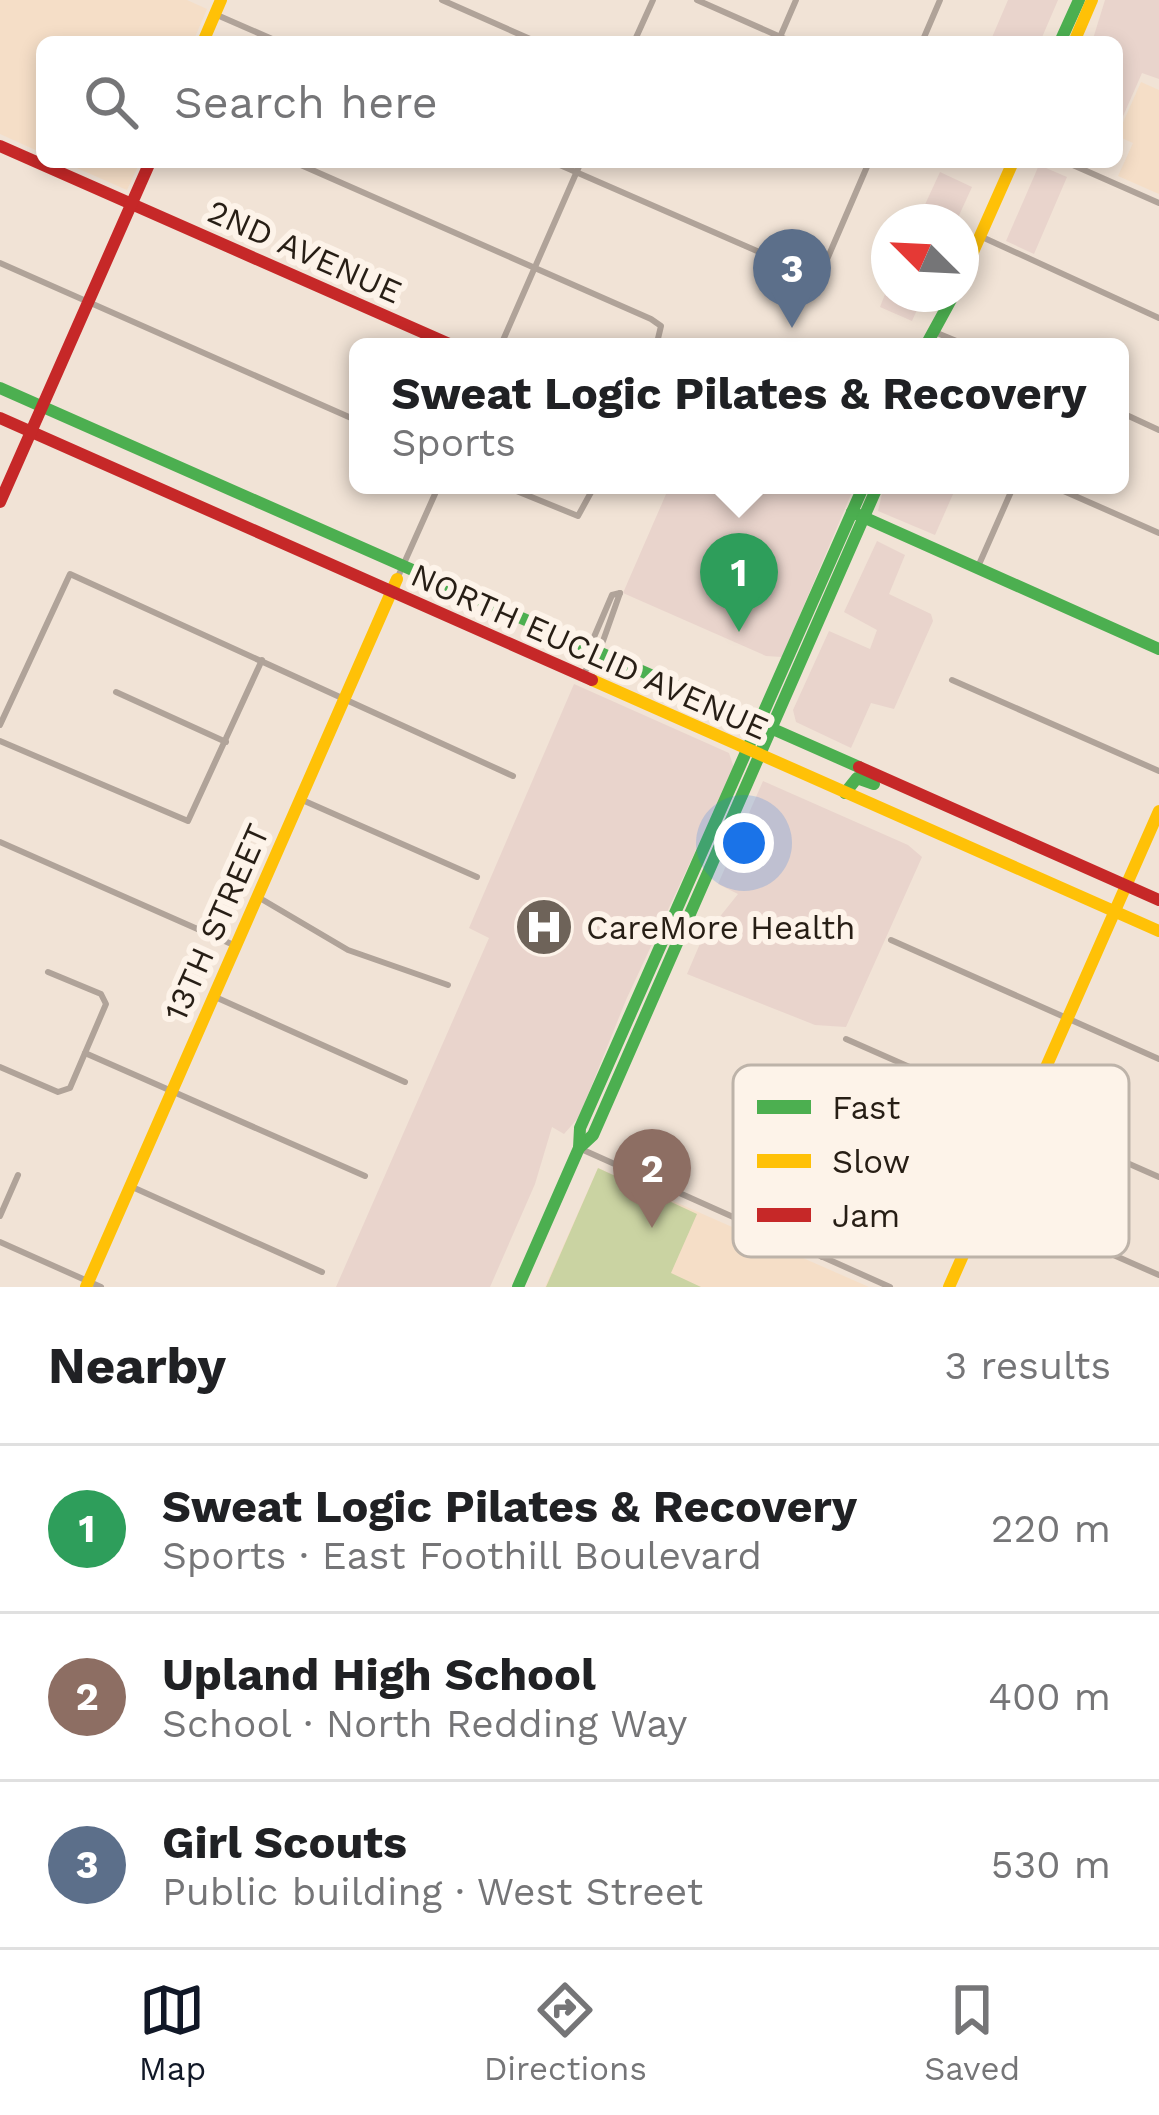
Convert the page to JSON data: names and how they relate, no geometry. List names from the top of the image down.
{
  "streets": {
    "main road": ["2ND AVENUE", "NORTH EUCLID AVENUE", "13TH STREET"]
  },
  "crossings": [
    ["NORTH EUCLID AVENUE", "13TH STREET"]
  ],
  "places": {
    "hospital": ["CareMore Health"]
  },
  "legend": ["Fast", "Slow", "Jam"],
  "north": "top left",
  "page": {
    "search": "Search here",
    "pins": ["3", "1", "2"],
    "popup": ["Sweat Logic Pilates & Recovery", "Sports"],
    "heading": ["Nearby", "3 results"],
    "list": [
      {
        "mark": "1",
        "name": "Sweat Logic Pilates & Recovery",
        "note": "Sports · East Foothill Boulevard",
        "value": "220 m"
      },
      {
        "mark": "2",
        "name": "Upland High School",
        "note": "School · North Redding Way",
        "value": "400 m"
      },
      {
        "mark": "3",
        "name": "Girl Scouts",
        "note": "Public building · West Street",
        "value": "530 m"
      }
    ],
    "nav": ["Map", "Directions", "Saved"]
  }
}
